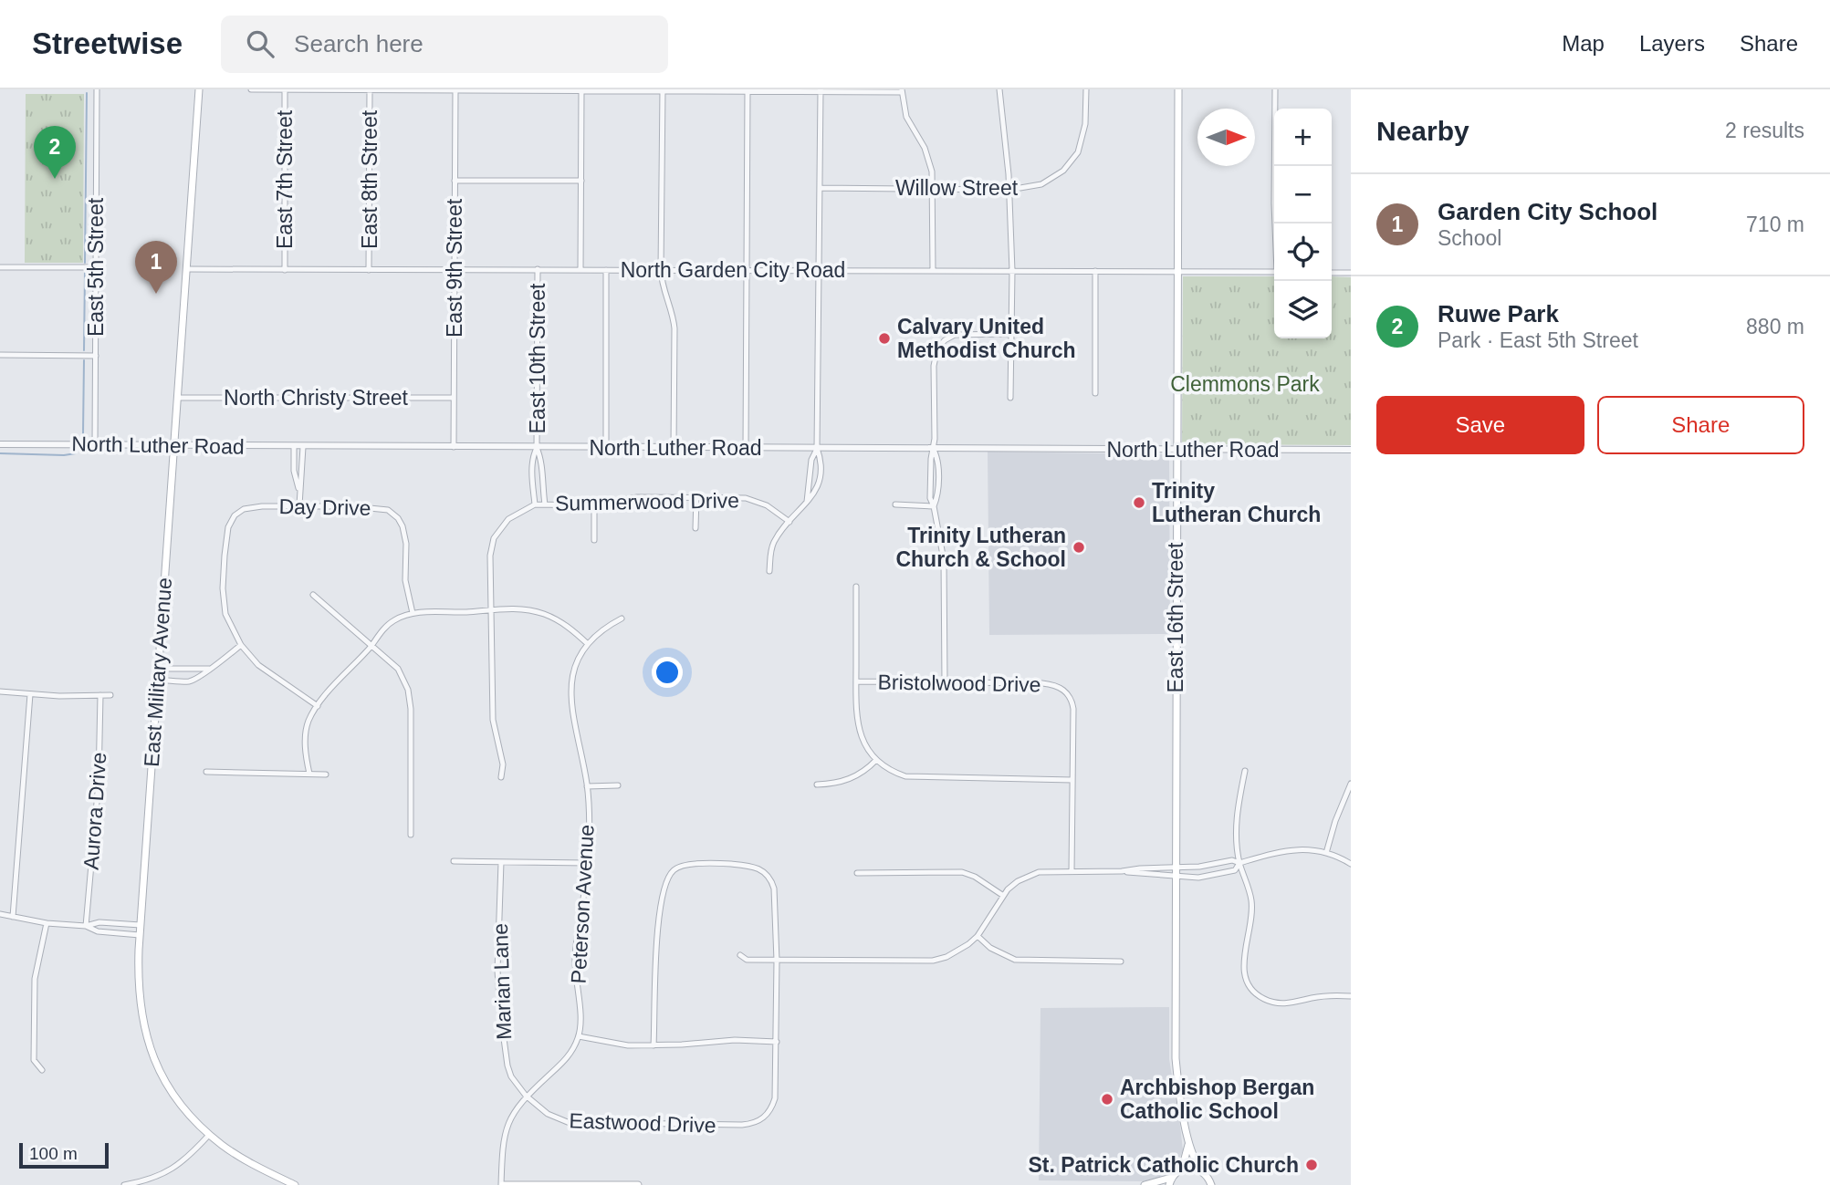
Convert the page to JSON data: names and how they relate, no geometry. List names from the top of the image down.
{
  "streets": {
    "main road": ["East 16th Street", "East Military Avenue"],
    "street": [
      "East 7th Street",
      "East 8th Street",
      "Willow Street",
      "East 5th Street",
      "East 9th Street",
      "North Garden City Road",
      "East 10th Street",
      "North Christy Street",
      "North Luther Road",
      "Summerwood Drive",
      "Day Drive",
      "Bristolwood Drive",
      "Aurora Drive",
      "Peterson Avenue",
      "Marian Lane",
      "Eastwood Drive"
    ]
  },
  "crossings": [
    ["East 7th Street", "North Garden City Road"],
    ["East 8th Street", "North Garden City Road"],
    ["East 5th Street", "North Luther Road"],
    ["East 9th Street", "North Garden City Road"],
    ["East 9th Street", "North Christy Street"],
    ["East 9th Street", "North Luther Road"],
    ["North Garden City Road", "East 10th Street"],
    ["North Garden City Road", "East 16th Street"],
    ["North Garden City Road", "East Military Avenue"],
    ["East 10th Street", "North Luther Road"],
    ["North Christy Street", "East Military Avenue"],
    ["North Luther Road", "East 16th Street"],
    ["North Luther Road", "East Military Avenue"],
    ["Marian Lane", "Eastwood Drive"]
  ],
  "parks": ["Clemmons Park"],
  "places": [
    "Calvary United Methodist Church",
    "Trinity Lutheran Church",
    "Trinity Lutheran Church & School",
    "Archbishop Bergan Catholic School",
    "St. Patrick Catholic Church"
  ],
  "scale_bar": "100 m",
  "north": "right",
  "page": {
    "header": "Streetwise",
    "search": "Search here",
    "nav": ["Map", "Layers", "Share"],
    "heading": ["Nearby", "2 results"],
    "map_buttons": ["+", "−"],
    "pins": ["2", "1"],
    "list": [
      {
        "mark": "1",
        "name": "Garden City School",
        "note": "School",
        "value": "710 m"
      },
      {
        "mark": "2",
        "name": "Ruwe Park",
        "note": "Park · East 5th Street",
        "value": "880 m"
      }
    ],
    "buttons": ["Save", "Share"],
    "scale": "100 m"
  }
}
